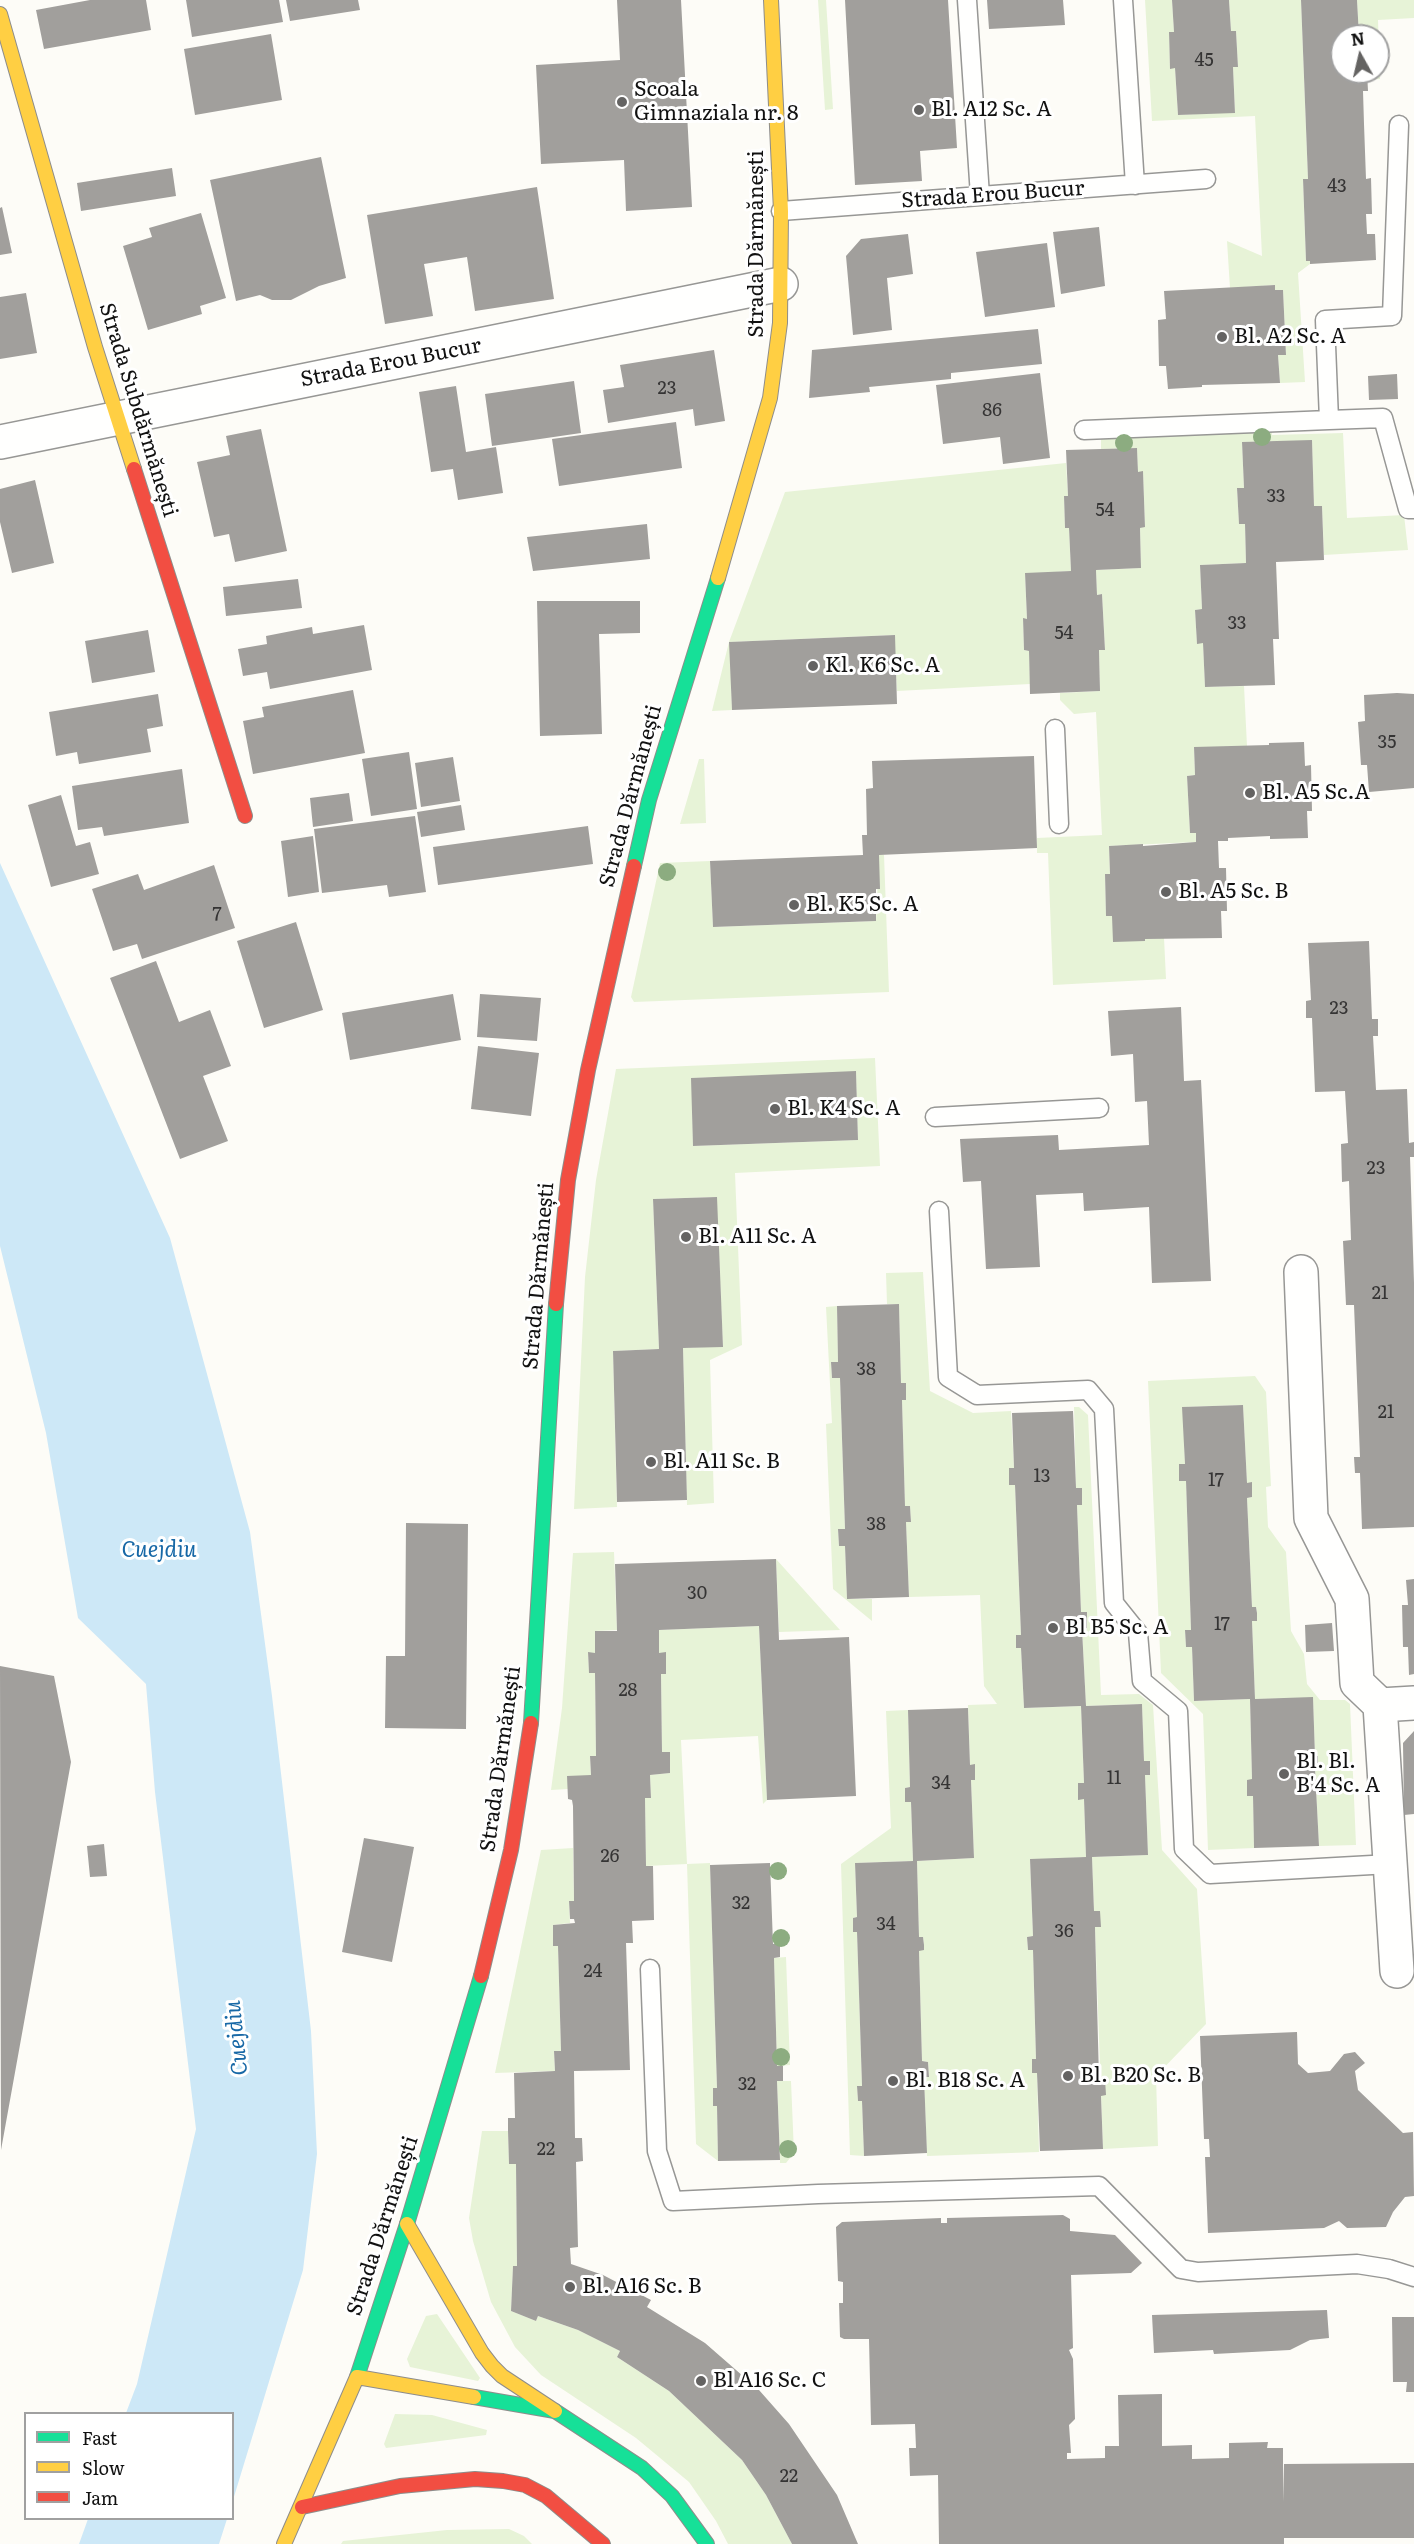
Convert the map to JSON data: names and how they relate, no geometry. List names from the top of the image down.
{
  "streets": {
    "street": ["Strada Erou Bucur", "Strada Dărmănești", "Strada Subdărmănești"]
  },
  "crossings": [
    ["Strada Erou Bucur", "Strada Dărmănești"],
    ["Strada Erou Bucur", "Strada Subdărmănești"]
  ],
  "water": ["Cuejdiu"],
  "places": [
    "Scoala Gimnaziala nr. 8",
    "Bl. A12 Sc. A",
    "Bl. A2 Sc. A",
    "Kl. K6 Sc. A",
    "Bl. A5 Sc.A",
    "Bl. A5 Sc. B",
    "Bl. K5 Sc. A",
    "Bl. K4 Sc. A",
    "Bl. A11 Sc. A",
    "Bl. A11 Sc. B",
    "Bl B5 Sc. A",
    "Bl. Bl. B'4 Sc. A",
    "Bl. B20 Sc. B",
    "Bl. B18 Sc. A",
    "Bl. A16 Sc. B",
    "Bl A16 Sc. C"
  ],
  "house_numbers": [
    "45",
    "43",
    "23",
    "86",
    "33",
    "54",
    "33",
    "54",
    "35",
    "7",
    "23",
    "23",
    "21",
    "38",
    "21",
    "13",
    "17",
    "38",
    "30",
    "17",
    "28",
    "11",
    "34",
    "26",
    "32",
    "34",
    "36",
    "24",
    "32",
    "22",
    "22"
  ],
  "legend": ["Fast", "Slow", "Jam"],
  "north": "top"
}
